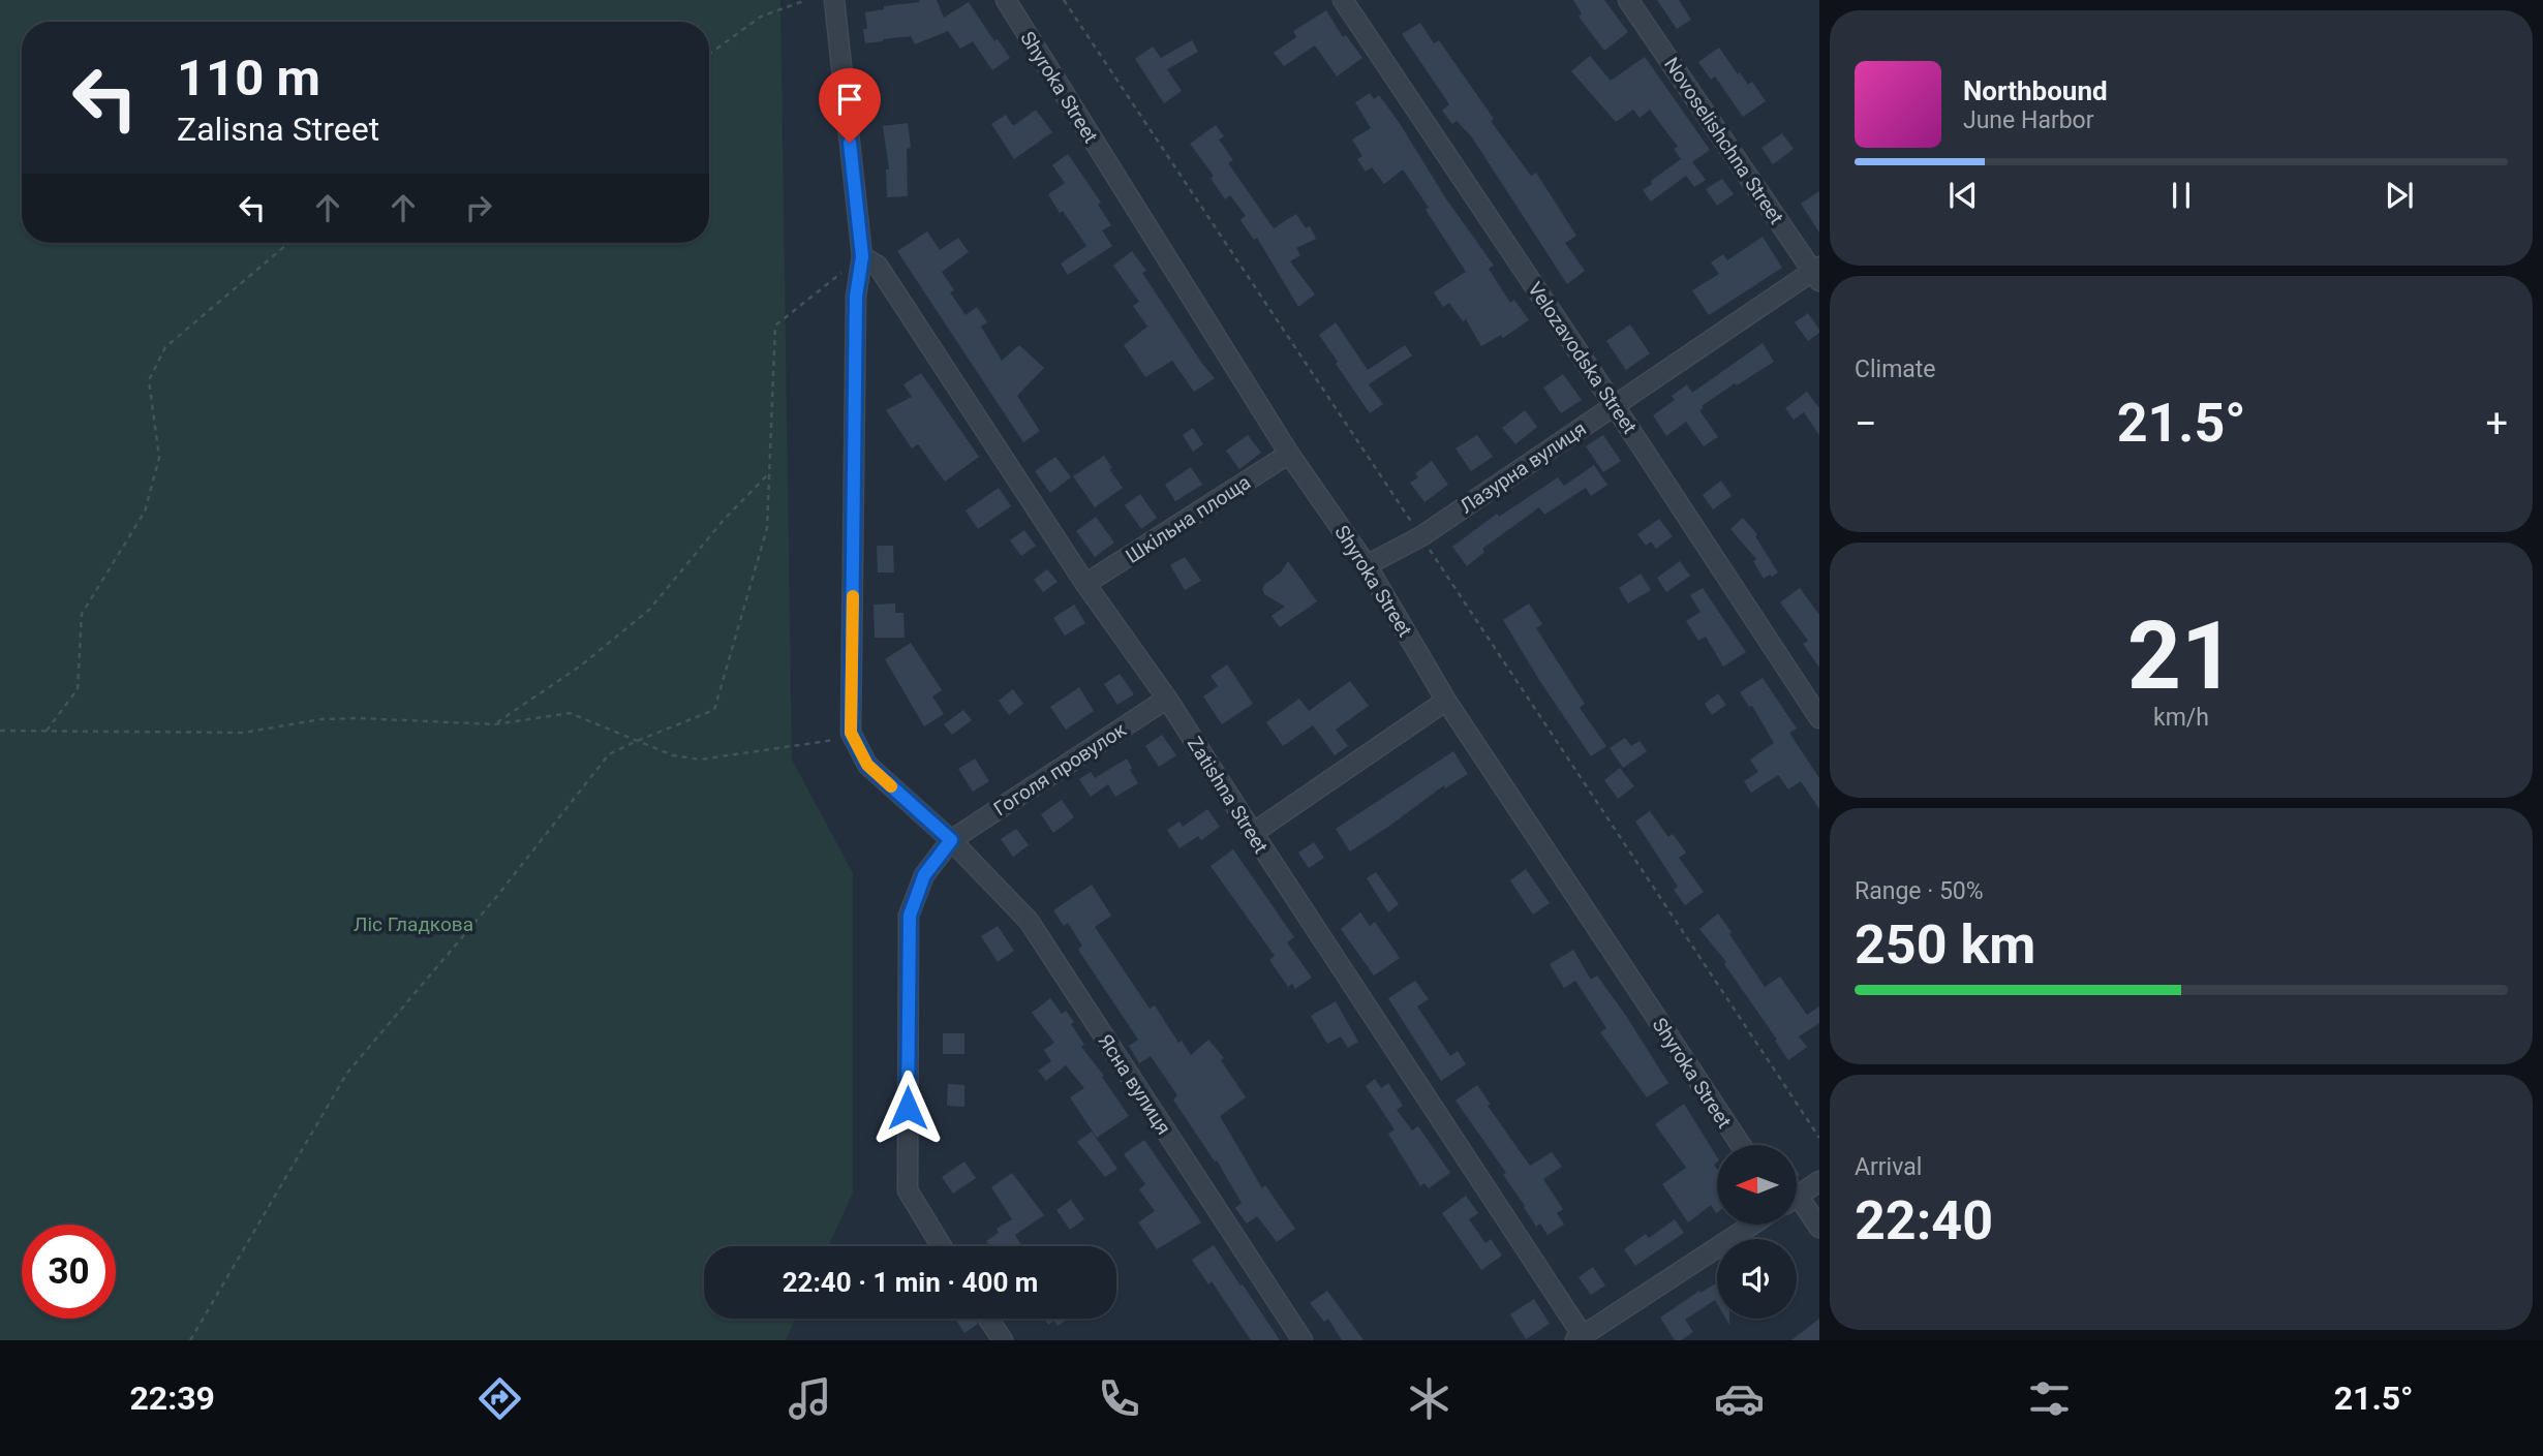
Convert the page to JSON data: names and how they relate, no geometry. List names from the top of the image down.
{
  "streets": {
    "street": [
      "Shyroka Street",
      "Novoselishchna Street",
      "Velozavodska Street",
      "Лазурна вулиця",
      "Шкільна площа",
      "Гоголя провулок",
      "Zatishna Street",
      "Ясна вулиця"
    ]
  },
  "crossings": [
    ["Shyroka Street", "Лазурна вулиця"],
    ["Shyroka Street", "Шкільна площа"],
    ["Novoselishchna Street", "Лазурна вулиця"],
    ["Velozavodska Street", "Лазурна вулиця"],
    ["Шкільна площа", "Zatishna Street"],
    ["Гоголя провулок", "Zatishna Street"],
    ["Гоголя провулок", "Ясна вулиця"]
  ],
  "parks": ["Ліс Гладкова"],
  "north": "left",
  "page": {
    "turn": ["110 m", "Zalisna Street"],
    "song": ["Northbound", "June Harbor"],
    "tile": [
      "Climate",
      ["21", "km/h"],
      ["Range · 50%", "250 km"],
      ["Arrival", "22:40"]
    ],
    "heat": ["−", "21.5°", "+"],
    "limit": "30",
    "trip": "22:40 · 1 min · 400 m",
    "tabs": ["22:39", "21.5°"]
  }
}
